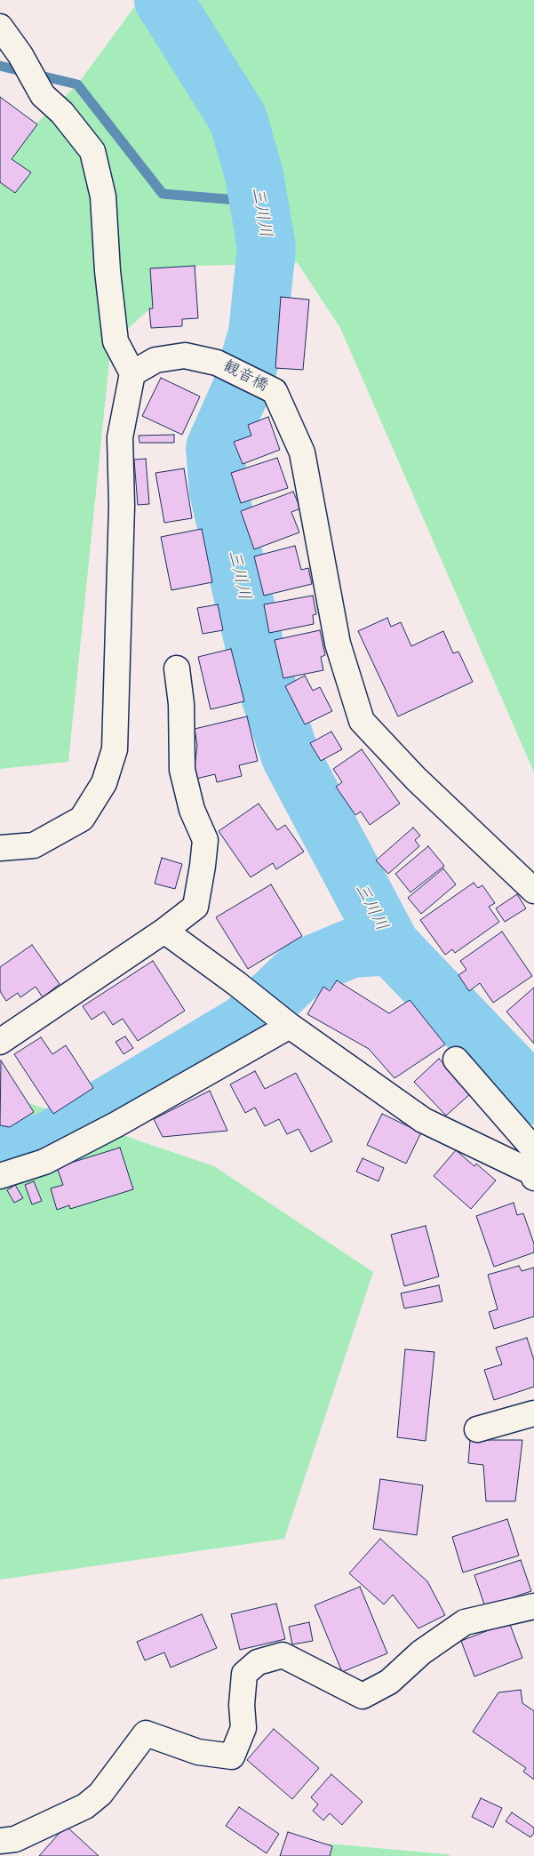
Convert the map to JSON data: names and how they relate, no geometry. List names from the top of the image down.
{
  "streets": {
    "street": ["観音橋"]
  },
  "water": ["三川川"]
}
